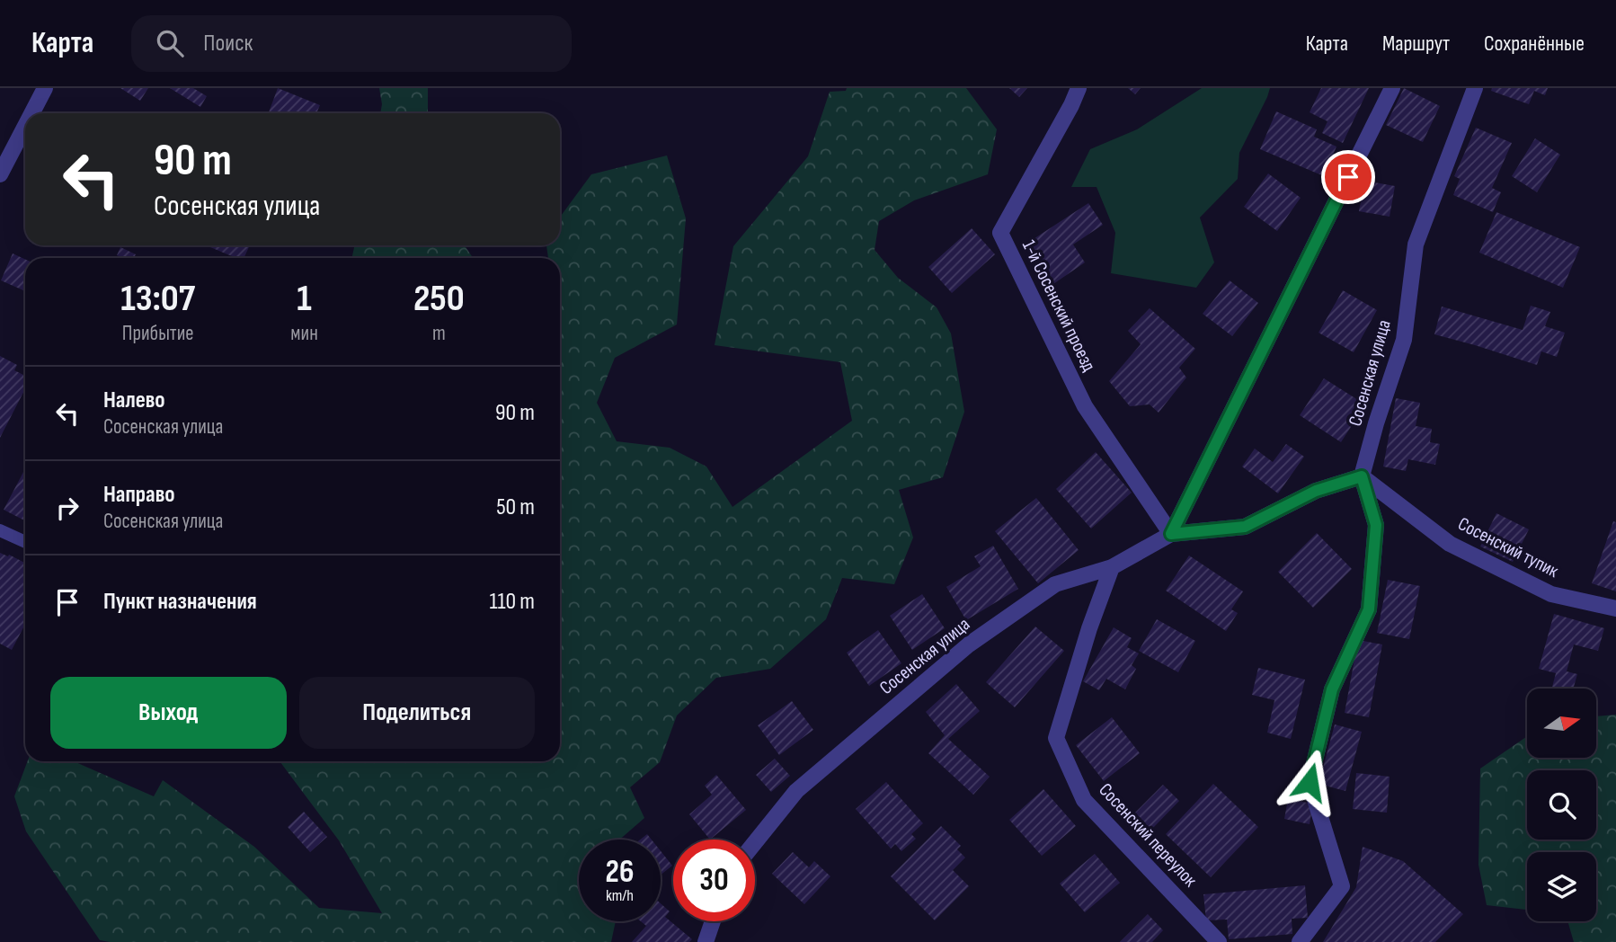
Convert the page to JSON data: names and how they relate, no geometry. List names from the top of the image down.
{
  "streets": {
    "street": [
      "1-й Сосенский проезд",
      "Сосенская улица",
      "Сосенский тупик",
      "Сосенский переулок"
    ]
  },
  "crossings": [
    ["1-й Сосенский проезд", "Сосенская улица"],
    ["Сосенская улица", "Сосенский тупик"],
    ["Сосенская улица", "Сосенский переулок"]
  ],
  "north": "right",
  "page": {
    "header": "Карта",
    "search": "Поиск",
    "nav": ["Карта", "Маршрут", "Сохранённые"],
    "turn": ["90 m", "Сосенская улица"],
    "eta": [
      "13:07",
      "Прибытие",
      "1",
      "мин",
      "250",
      "m"
    ],
    "list": [
      {
        "name": "Налево",
        "note": "Сосенская улица",
        "value": "90 m"
      },
      {
        "name": "Направо",
        "note": "Сосенская улица",
        "value": "50 m"
      },
      {
        "name": "Пункт назначения",
        "value": "110 m"
      }
    ],
    "buttons": ["Выход", "Поделиться"],
    "speed": "26 km/h",
    "limit": "30"
  }
}
